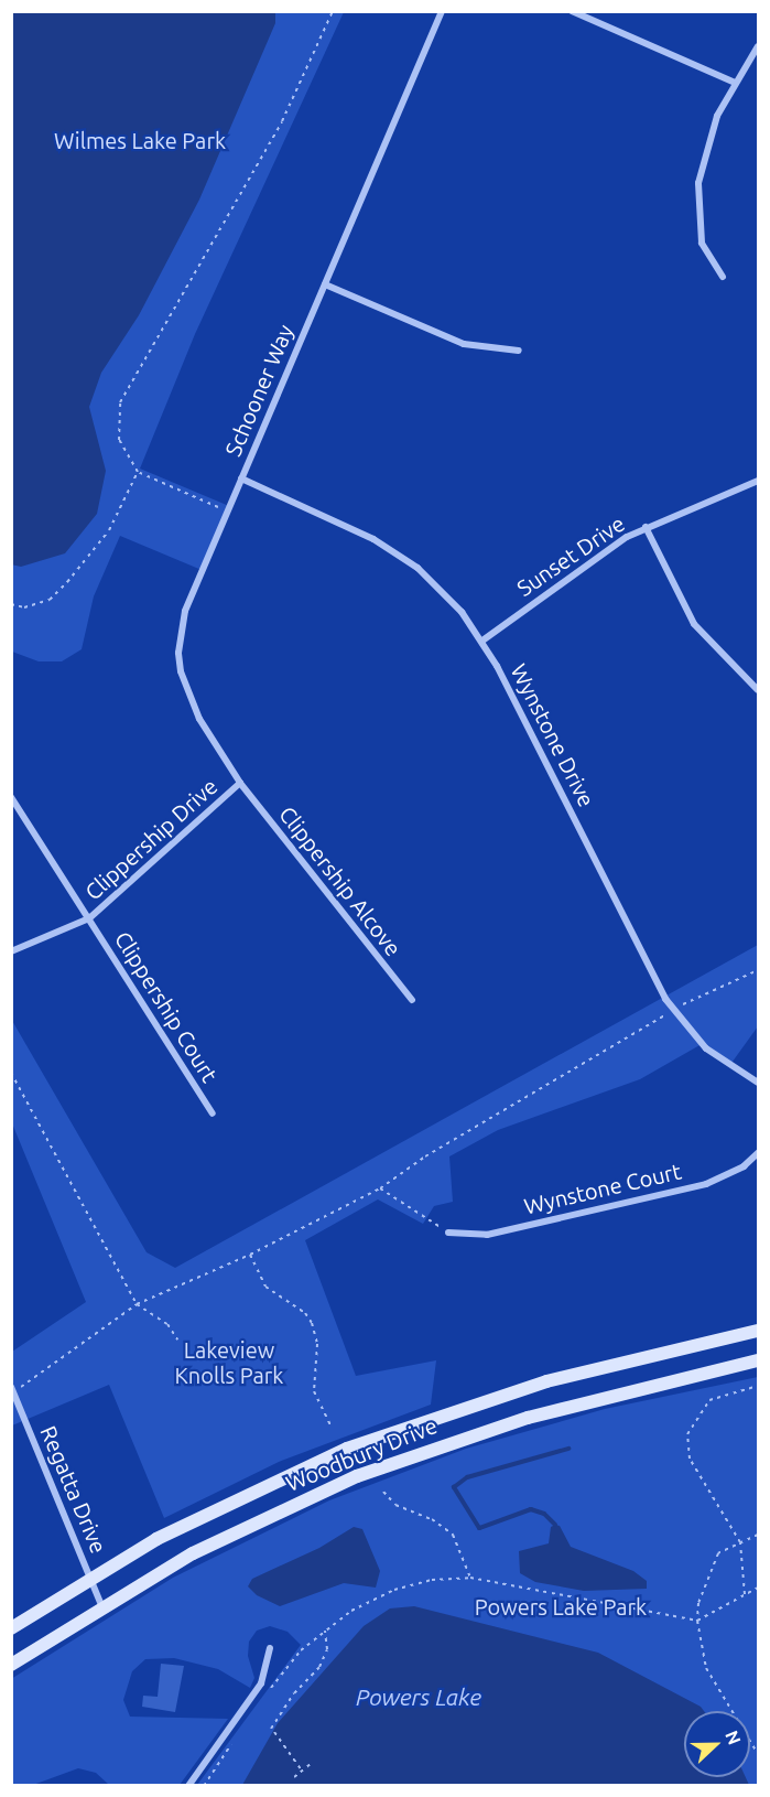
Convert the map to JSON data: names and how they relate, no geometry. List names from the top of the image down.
{
  "streets": {
    "main road": ["Woodbury Drive"],
    "street": [
      "Schooner Way",
      "Sunset Drive",
      "Wynstone Drive",
      "Clippership Drive",
      "Clippership Alcove",
      "Clippership Court",
      "Wynstone Court",
      "Regatta Drive"
    ]
  },
  "crossings": [
    ["Schooner Way", "Wynstone Drive"],
    ["Schooner Way", "Clippership Drive"],
    ["Schooner Way", "Clippership Alcove"],
    ["Sunset Drive", "Wynstone Drive"],
    ["Clippership Drive", "Clippership Alcove"],
    ["Clippership Drive", "Clippership Court"],
    ["Woodbury Drive", "Regatta Drive"]
  ],
  "water": ["Powers Lake"],
  "parks": ["Wilmes Lake Park", "Lakeview Knolls Park", "Powers Lake Park"],
  "north": "right"
}
